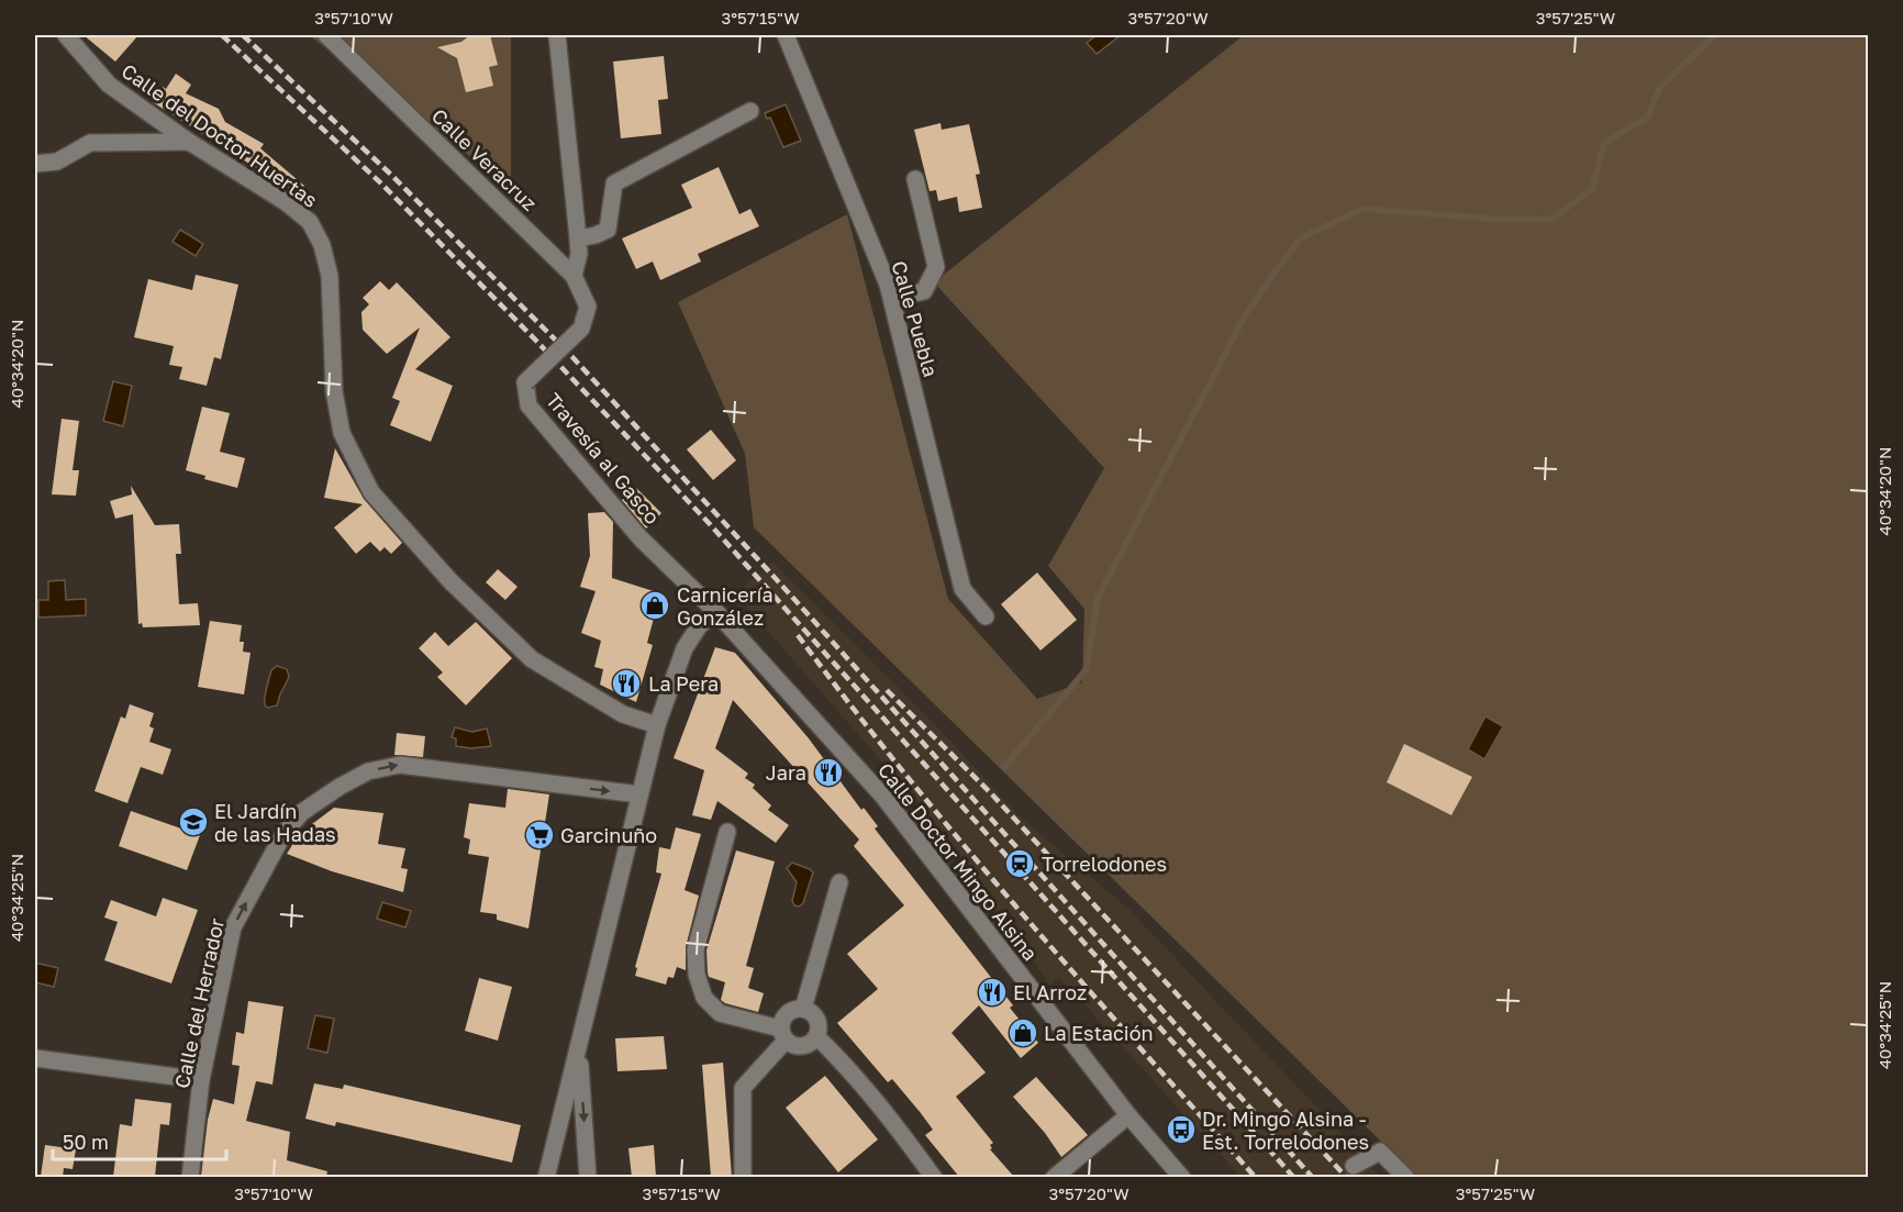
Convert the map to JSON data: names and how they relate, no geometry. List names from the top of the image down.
{
  "streets": {
    "street": [
      "Calle del Doctor Huertas",
      "Calle Veracruz",
      "Calle Puebla",
      "Travesía al Gasco",
      "Calle Doctor Mingo Alsina",
      "Calle del Herrador"
    ]
  },
  "crossings": [
    ["Calle Veracruz", "Travesía al Gasco"],
    ["Travesía al Gasco", "Calle Doctor Mingo Alsina"]
  ],
  "one_way": ["Calle del Herrador"],
  "places": {
    "shop": ["Carnicería González", "La Estación"],
    "restaurant": ["La Pera", "Jara", "El Arroz"],
    "school or university": ["El Jardín de las Hadas"],
    "supermarket": ["Garcinuño"],
    "station": ["Torrelodones"],
    "bus stop": ["Dr. Mingo Alsina - Est. Torrelodones"]
  },
  "scale_bar": "50 m",
  "coordinates": [
    "3°57'10\"W",
    "3°57'15\"W",
    "3°57'20\"W",
    "3°57'25\"W",
    "40°34'20\"N",
    "40°34'25\"N"
  ]
}
